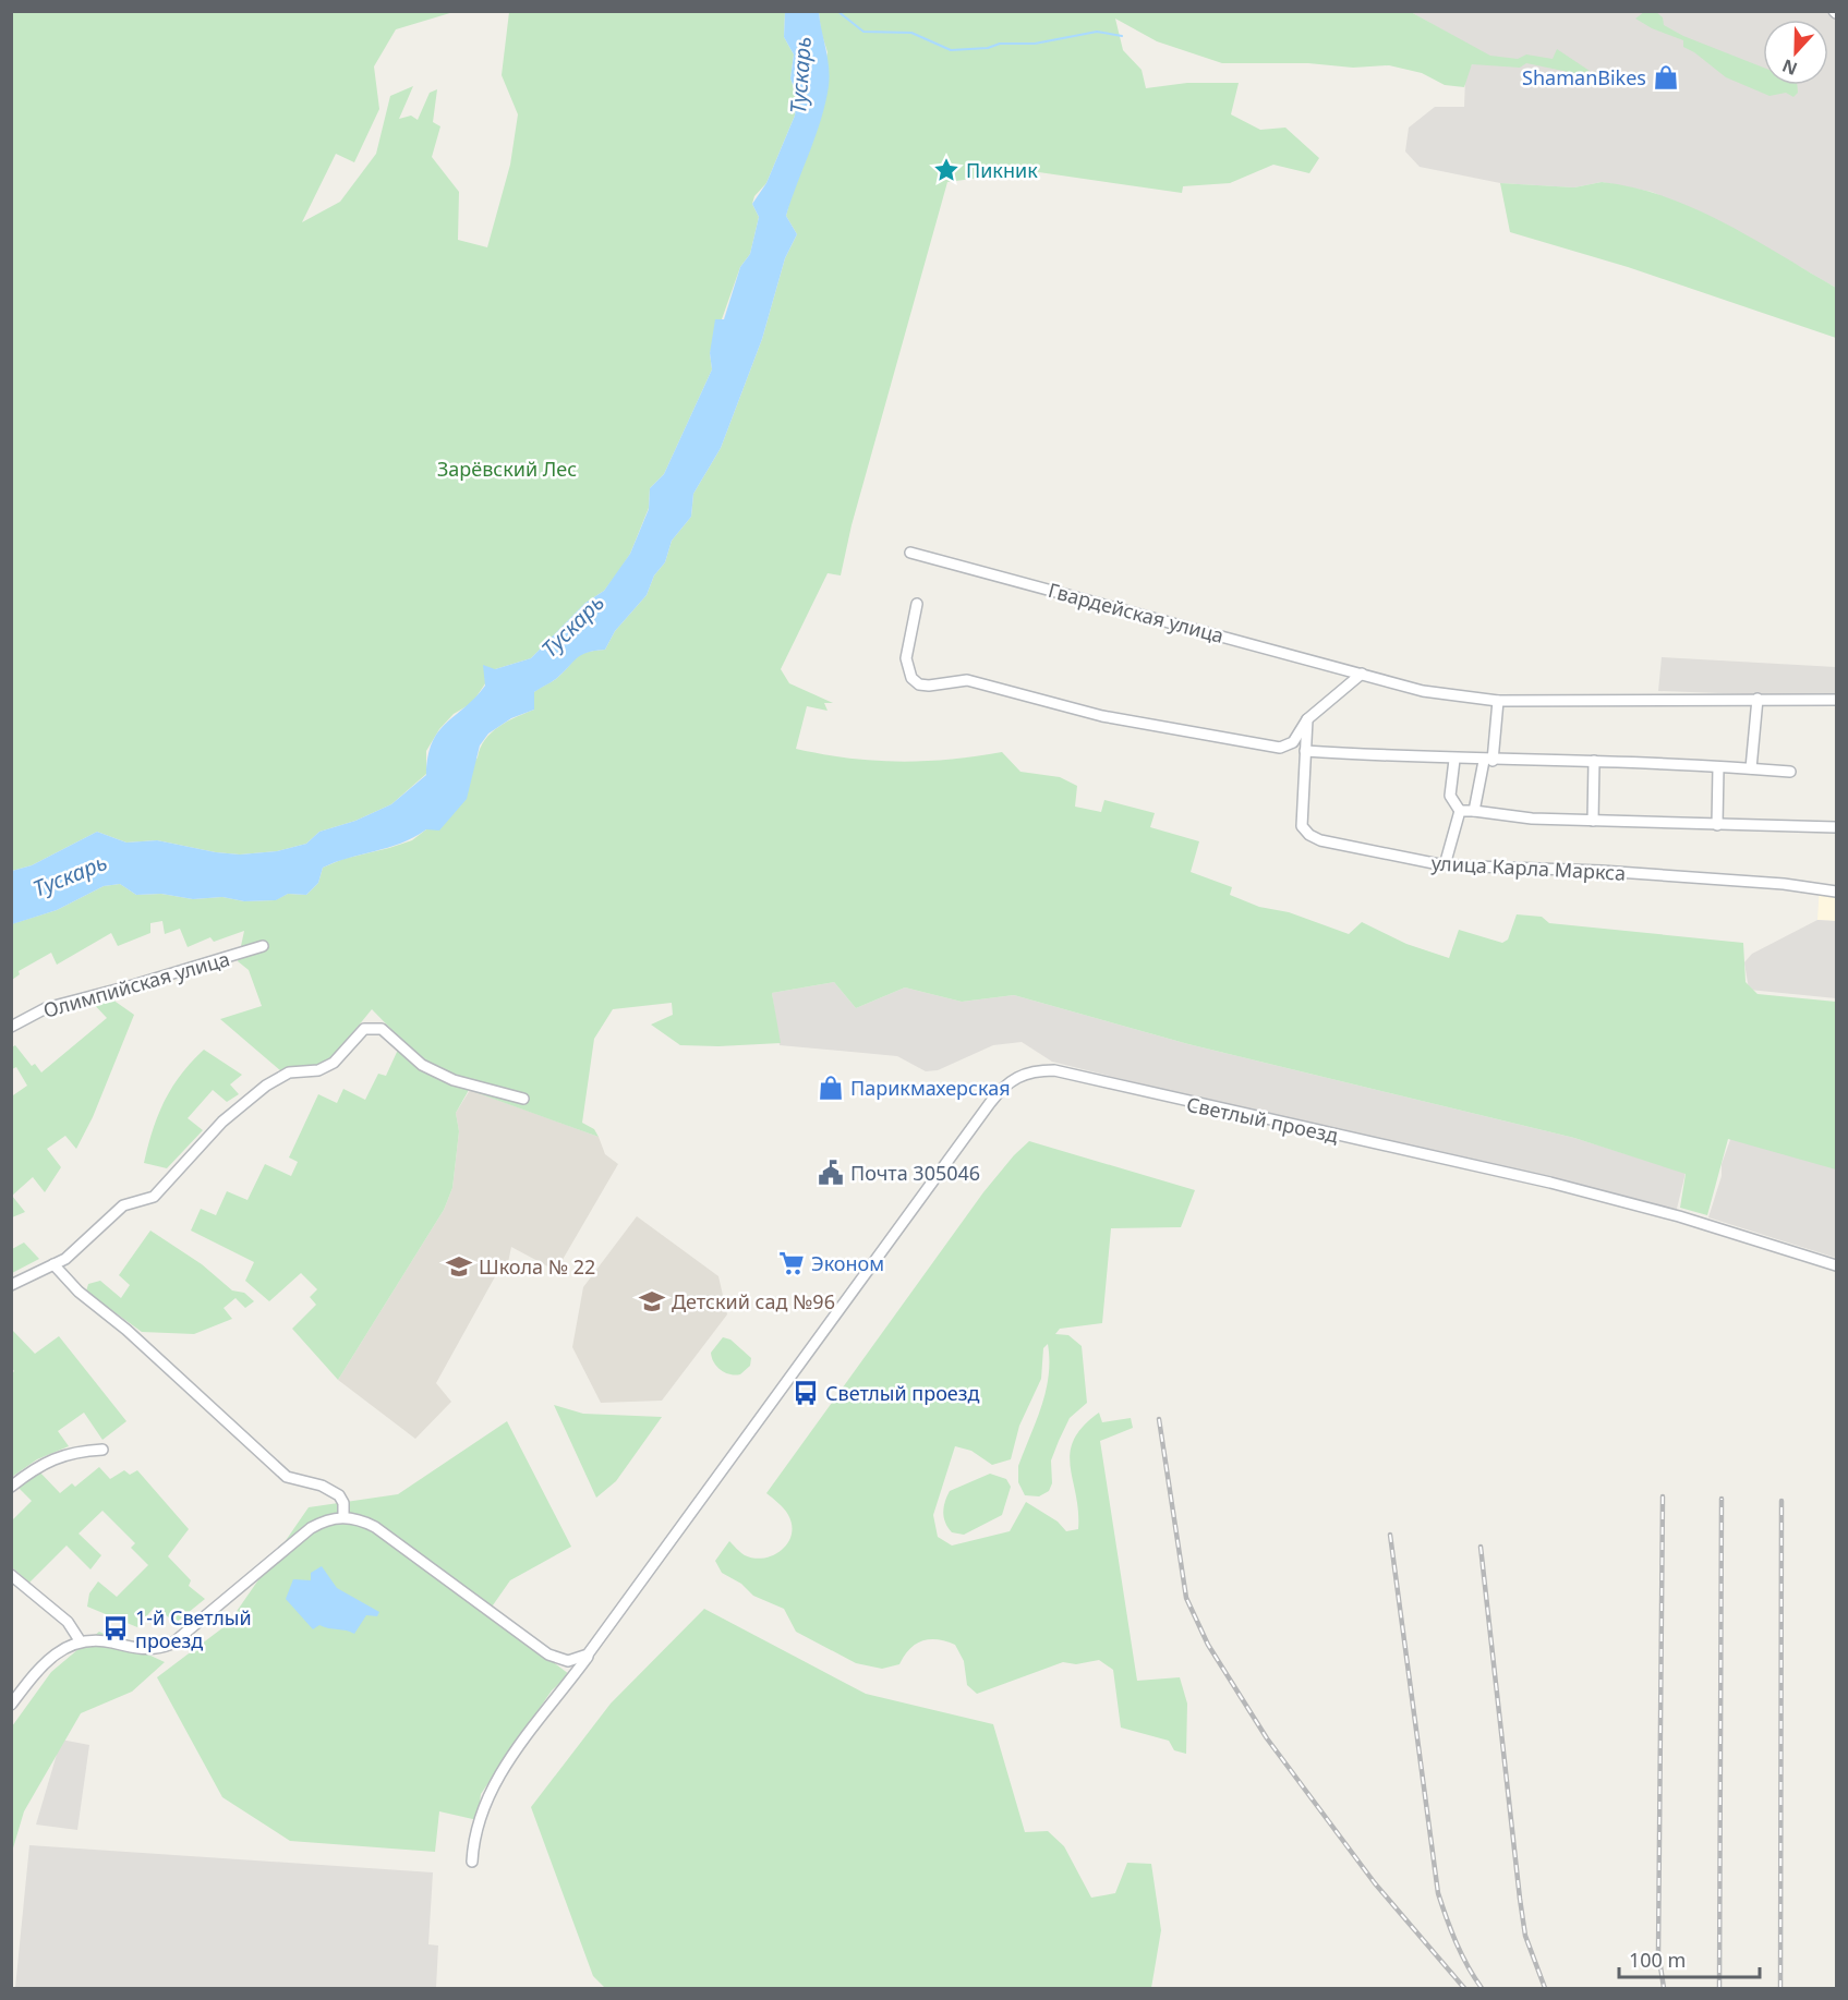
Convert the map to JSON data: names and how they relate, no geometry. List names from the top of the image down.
{
  "streets": {
    "street": [
      "Гвардейская улица",
      "улица Карла Маркса",
      "Олимпийская улица",
      "Светлый проезд"
    ]
  },
  "water": ["Тускарь"],
  "parks": ["Зарёвский Лес"],
  "places": {
    "shop": ["ShamanBikes", "Парикмахерская"],
    "place": ["Пикник"],
    "public building": ["Почта 305046"],
    "supermarket": ["Эконом"],
    "school or university": ["Школа № 22", "Детский сад №96"],
    "bus stop": ["Светлый проезд", "1-й Светлый проезд"]
  },
  "scale_bar": "100 m",
  "north": "bottom"
}
